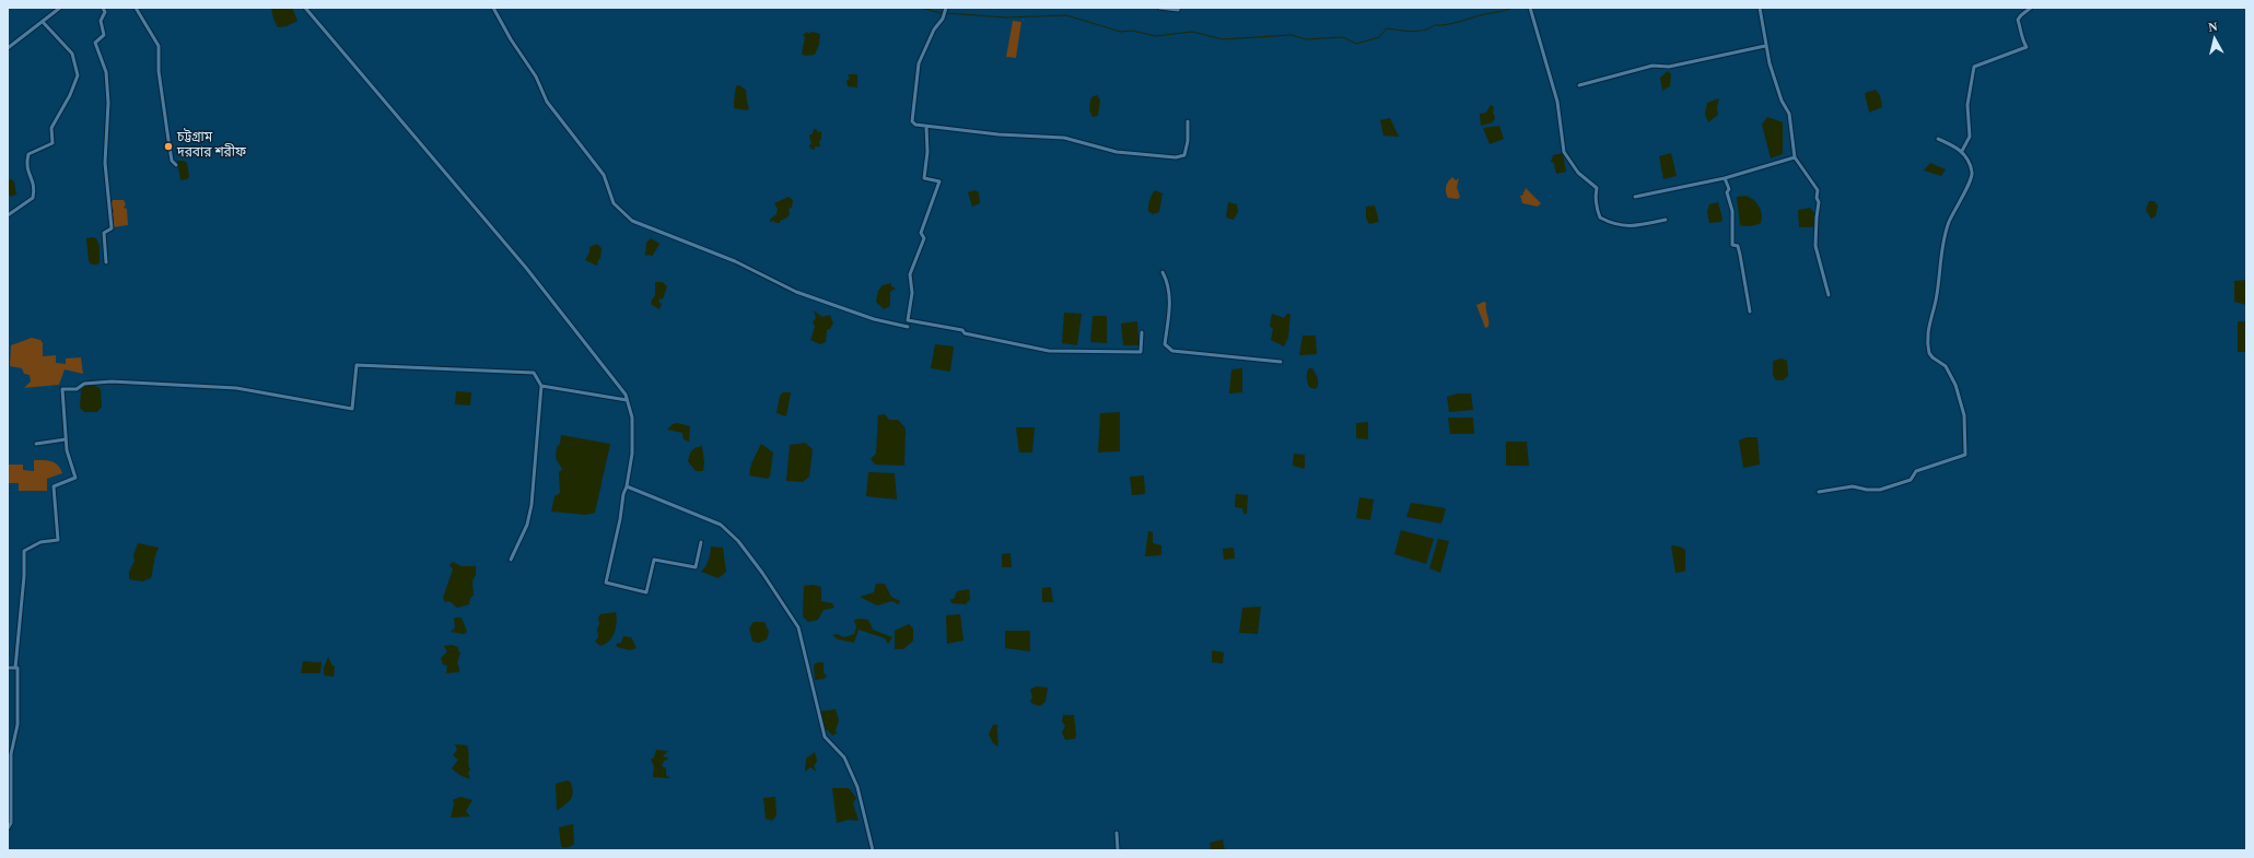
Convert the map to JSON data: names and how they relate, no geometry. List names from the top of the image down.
{
  "places": ["চট্টগ্রাম দরবার শরীফ"],
  "north": "top"
}
